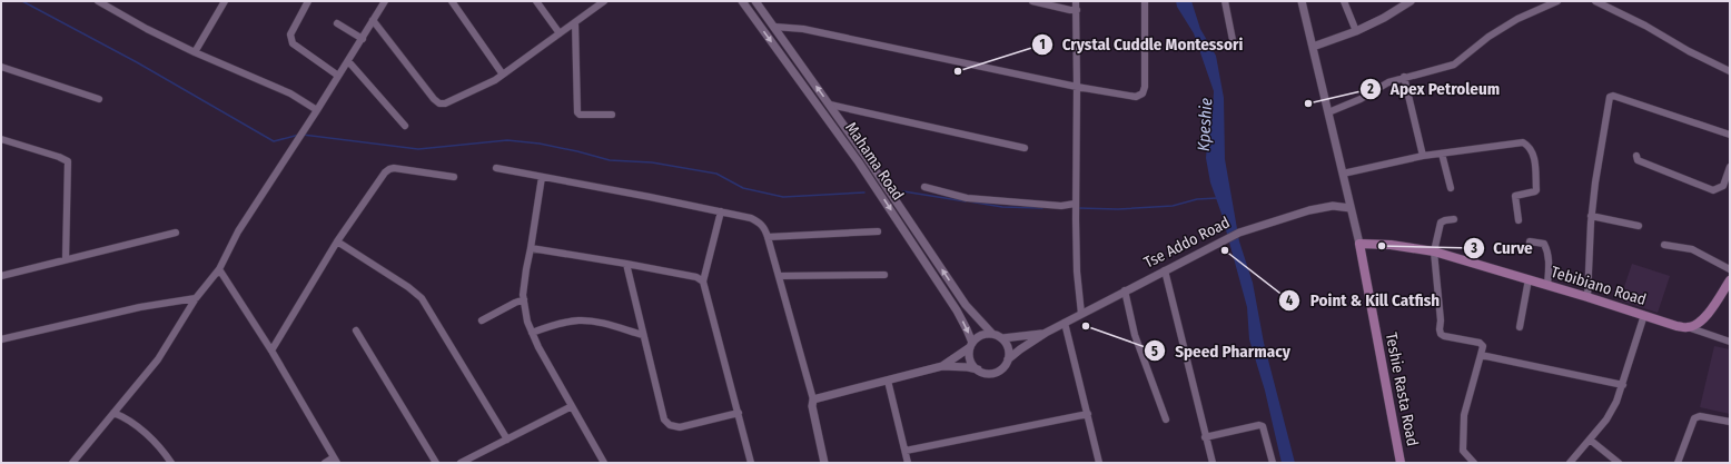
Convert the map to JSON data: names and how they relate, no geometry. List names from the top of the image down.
{
  "streets": {
    "main road": ["Tebibiano Road", "Teshie Rasta Road"],
    "street": ["Mahama Road", "Tse Addo Road"]
  },
  "crossings": [
    ["Mahama Road", "Tse Addo Road"],
    ["Tebibiano Road", "Teshie Rasta Road"]
  ],
  "water": ["Kpeshie"],
  "places": [
    "Crystal Cuddle Montessori",
    "Apex Petroleum",
    "Curve",
    "Point & Kill Catfish",
    "Speed Pharmacy"
  ]
}
